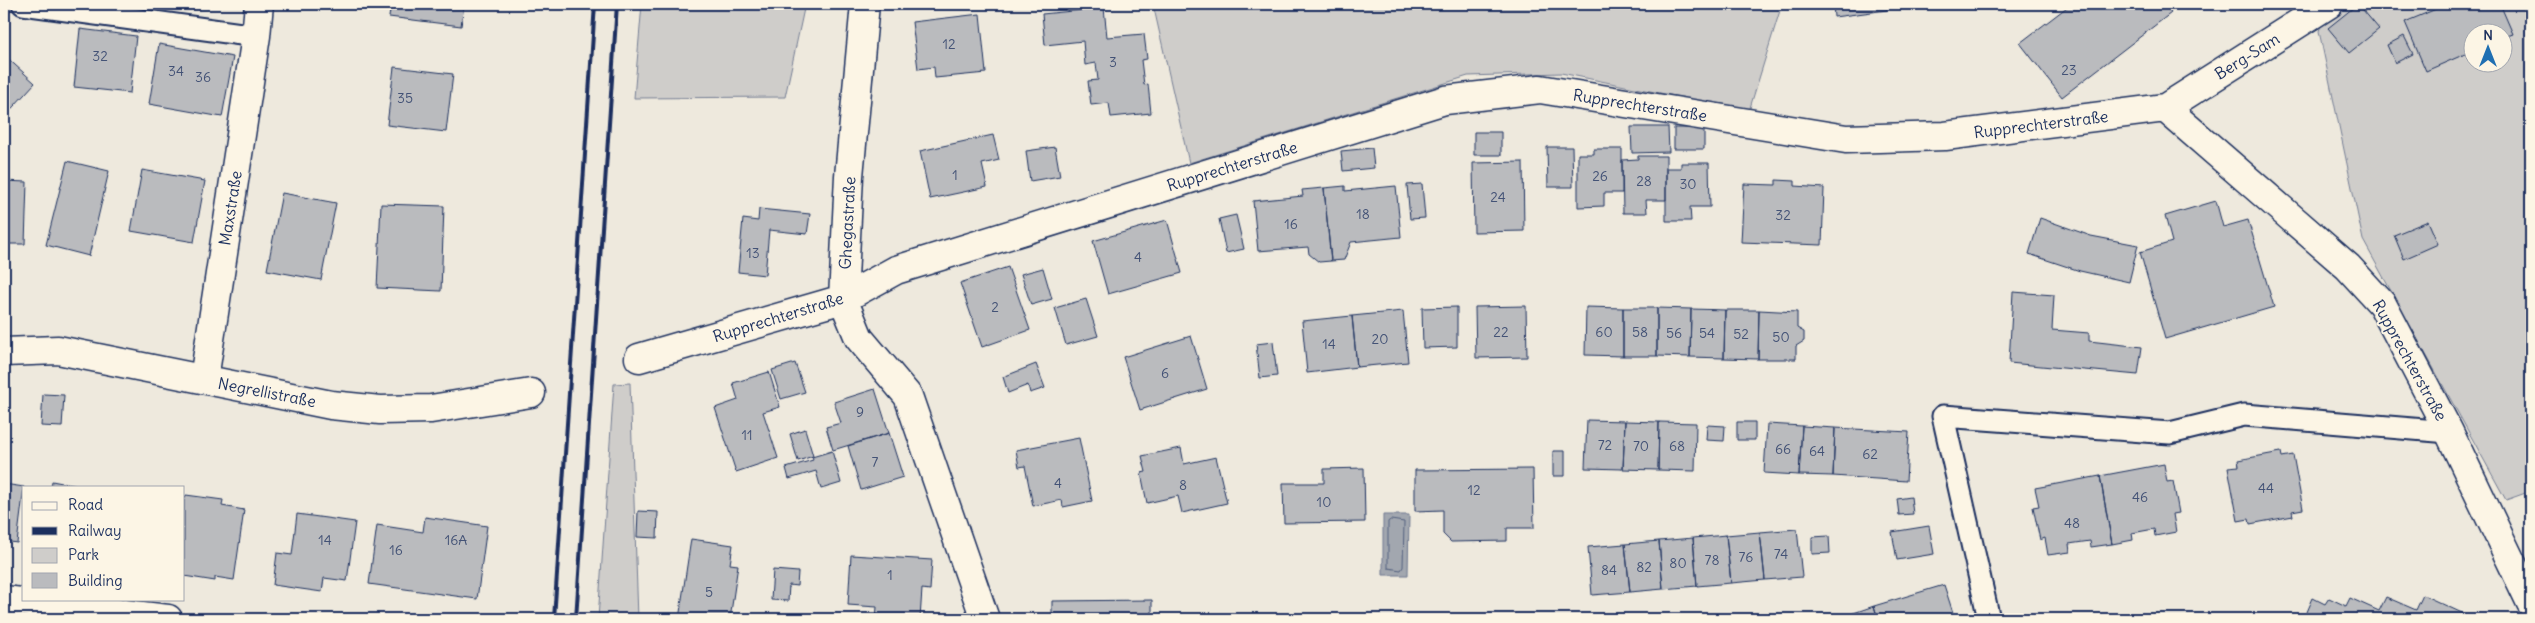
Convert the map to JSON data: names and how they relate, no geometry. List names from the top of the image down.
{
  "streets": {
    "street": [
      "Berg-Sam",
      "Rupprechterstraße",
      "Maxstraße",
      "Ghegastraße",
      "Negrellistraße"
    ]
  },
  "crossings": [
    ["Berg-Sam", "Rupprechterstraße"],
    ["Rupprechterstraße", "Ghegastraße"],
    ["Maxstraße", "Negrellistraße"]
  ],
  "house_numbers": [
    "12",
    "32",
    "3",
    "23",
    "34",
    "36",
    "35",
    "1",
    "26",
    "28",
    "30",
    "24",
    "18",
    "32",
    "16",
    "13",
    "4",
    "2",
    "22",
    "60",
    "58",
    "56",
    "54",
    "52",
    "50",
    "20",
    "14",
    "6",
    "9",
    "11",
    "72",
    "70",
    "68",
    "66",
    "64",
    "62",
    "7",
    "4",
    "8",
    "44",
    "12",
    "46",
    "10",
    "48",
    "14",
    "16A",
    "16",
    "74",
    "76",
    "78",
    "80",
    "82",
    "84",
    "1",
    "5"
  ],
  "legend": [
    "Road",
    "Railway",
    "Park",
    "Building"
  ],
  "north": "top"
}
